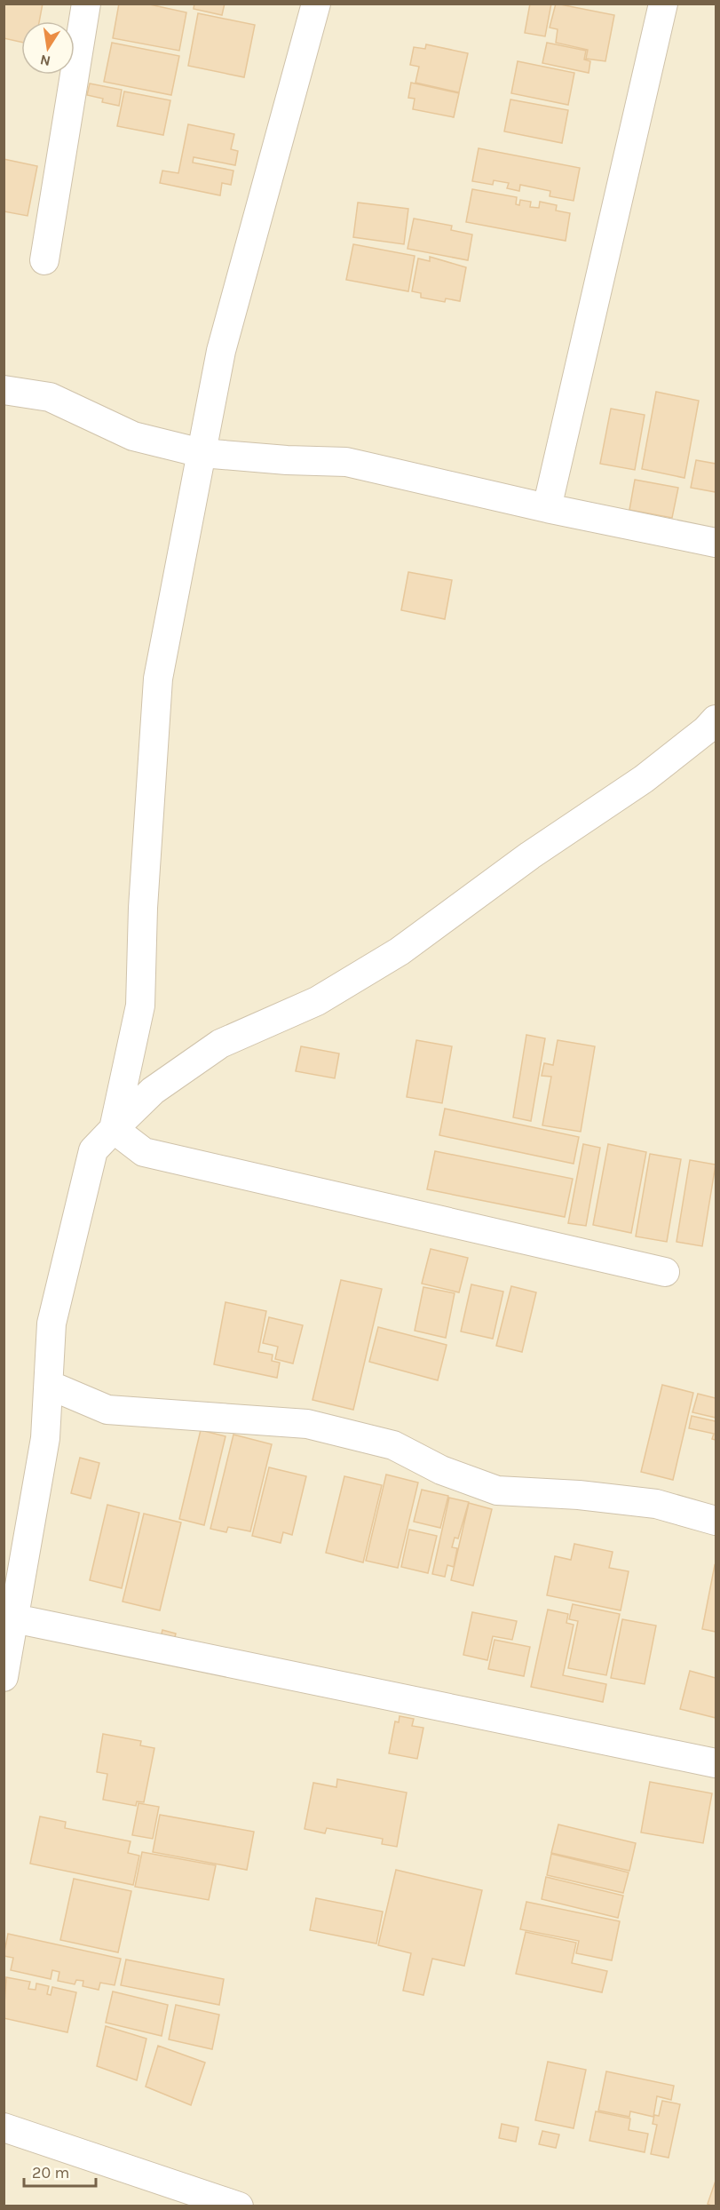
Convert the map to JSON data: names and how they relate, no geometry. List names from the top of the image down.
{
  "scale_bar": "20 m",
  "north": "bottom"
}
